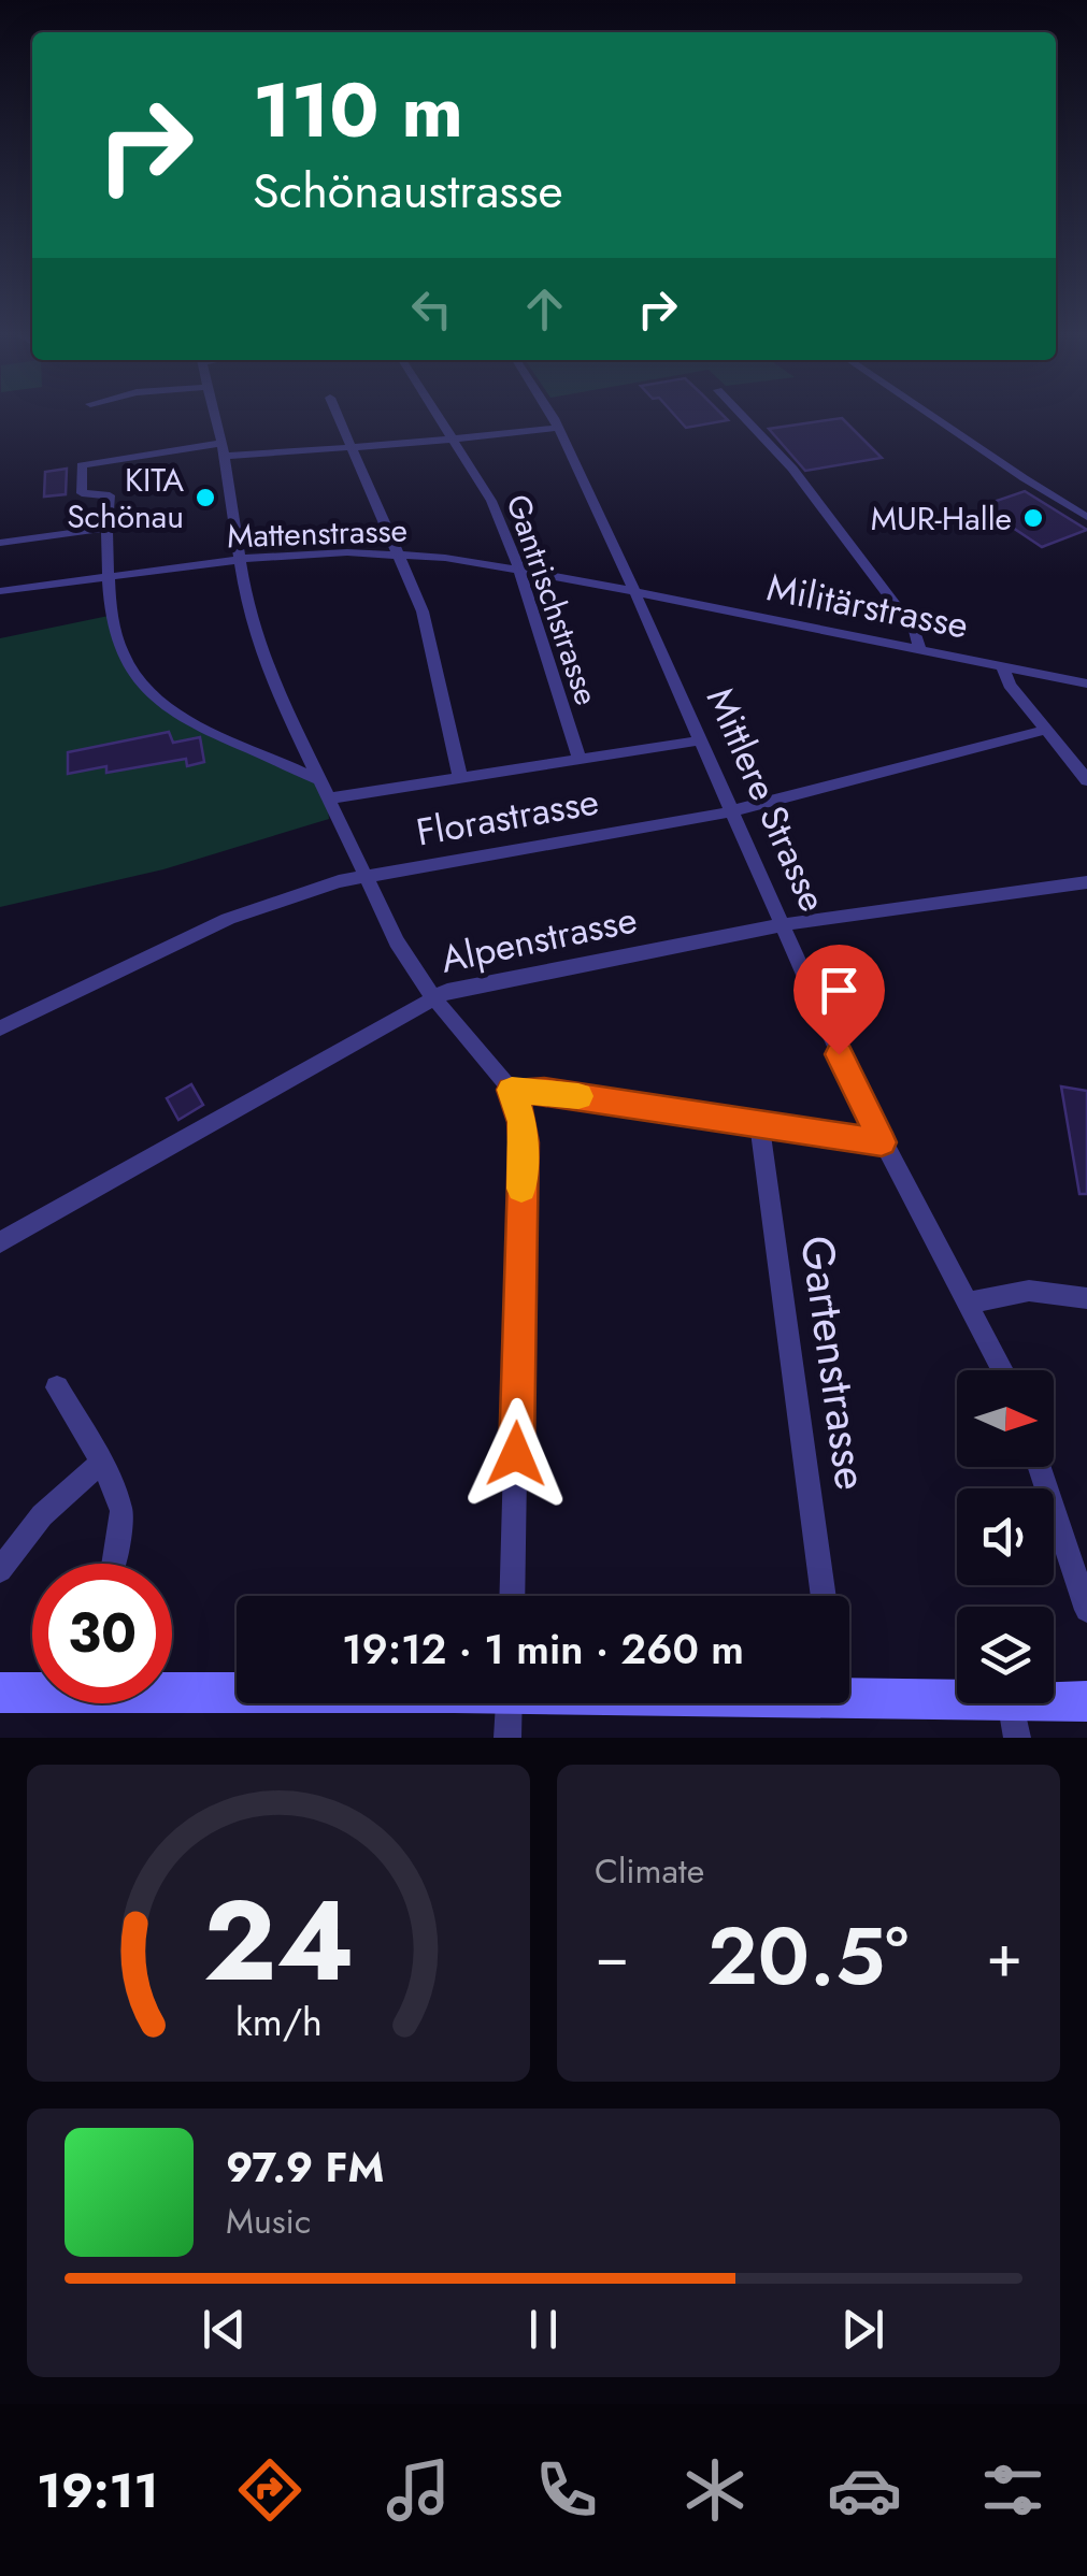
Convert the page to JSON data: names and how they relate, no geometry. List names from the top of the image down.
{
  "streets": {
    "street": [
      "Mattenstrasse",
      "Gantrischstrasse",
      "Militärstrasse",
      "Mittlere Strasse",
      "Florastrasse",
      "Alpenstrasse",
      "Gartenstrasse"
    ]
  },
  "crossings": [
    ["Mattenstrasse", "Gantrischstrasse"],
    ["Mattenstrasse", "Militärstrasse"],
    ["Mattenstrasse", "Mittlere Strasse"],
    ["Militärstrasse", "Mittlere Strasse"],
    ["Mittlere Strasse", "Florastrasse"],
    ["Mittlere Strasse", "Alpenstrasse"]
  ],
  "places": ["KITA Schönau", "MUR-Halle"],
  "north": "right",
  "page": {
    "turn": ["110 m", "Schönaustrasse"],
    "limit": "30",
    "trip": "19:12 · 1 min · 260 m",
    "tile": "Climate",
    "heat": ["−", "20.5°", "+"],
    "song": ["97.9 FM", "Music"],
    "tabs": "19:11",
    "gauge": ["24", "km/h"]
  }
}
